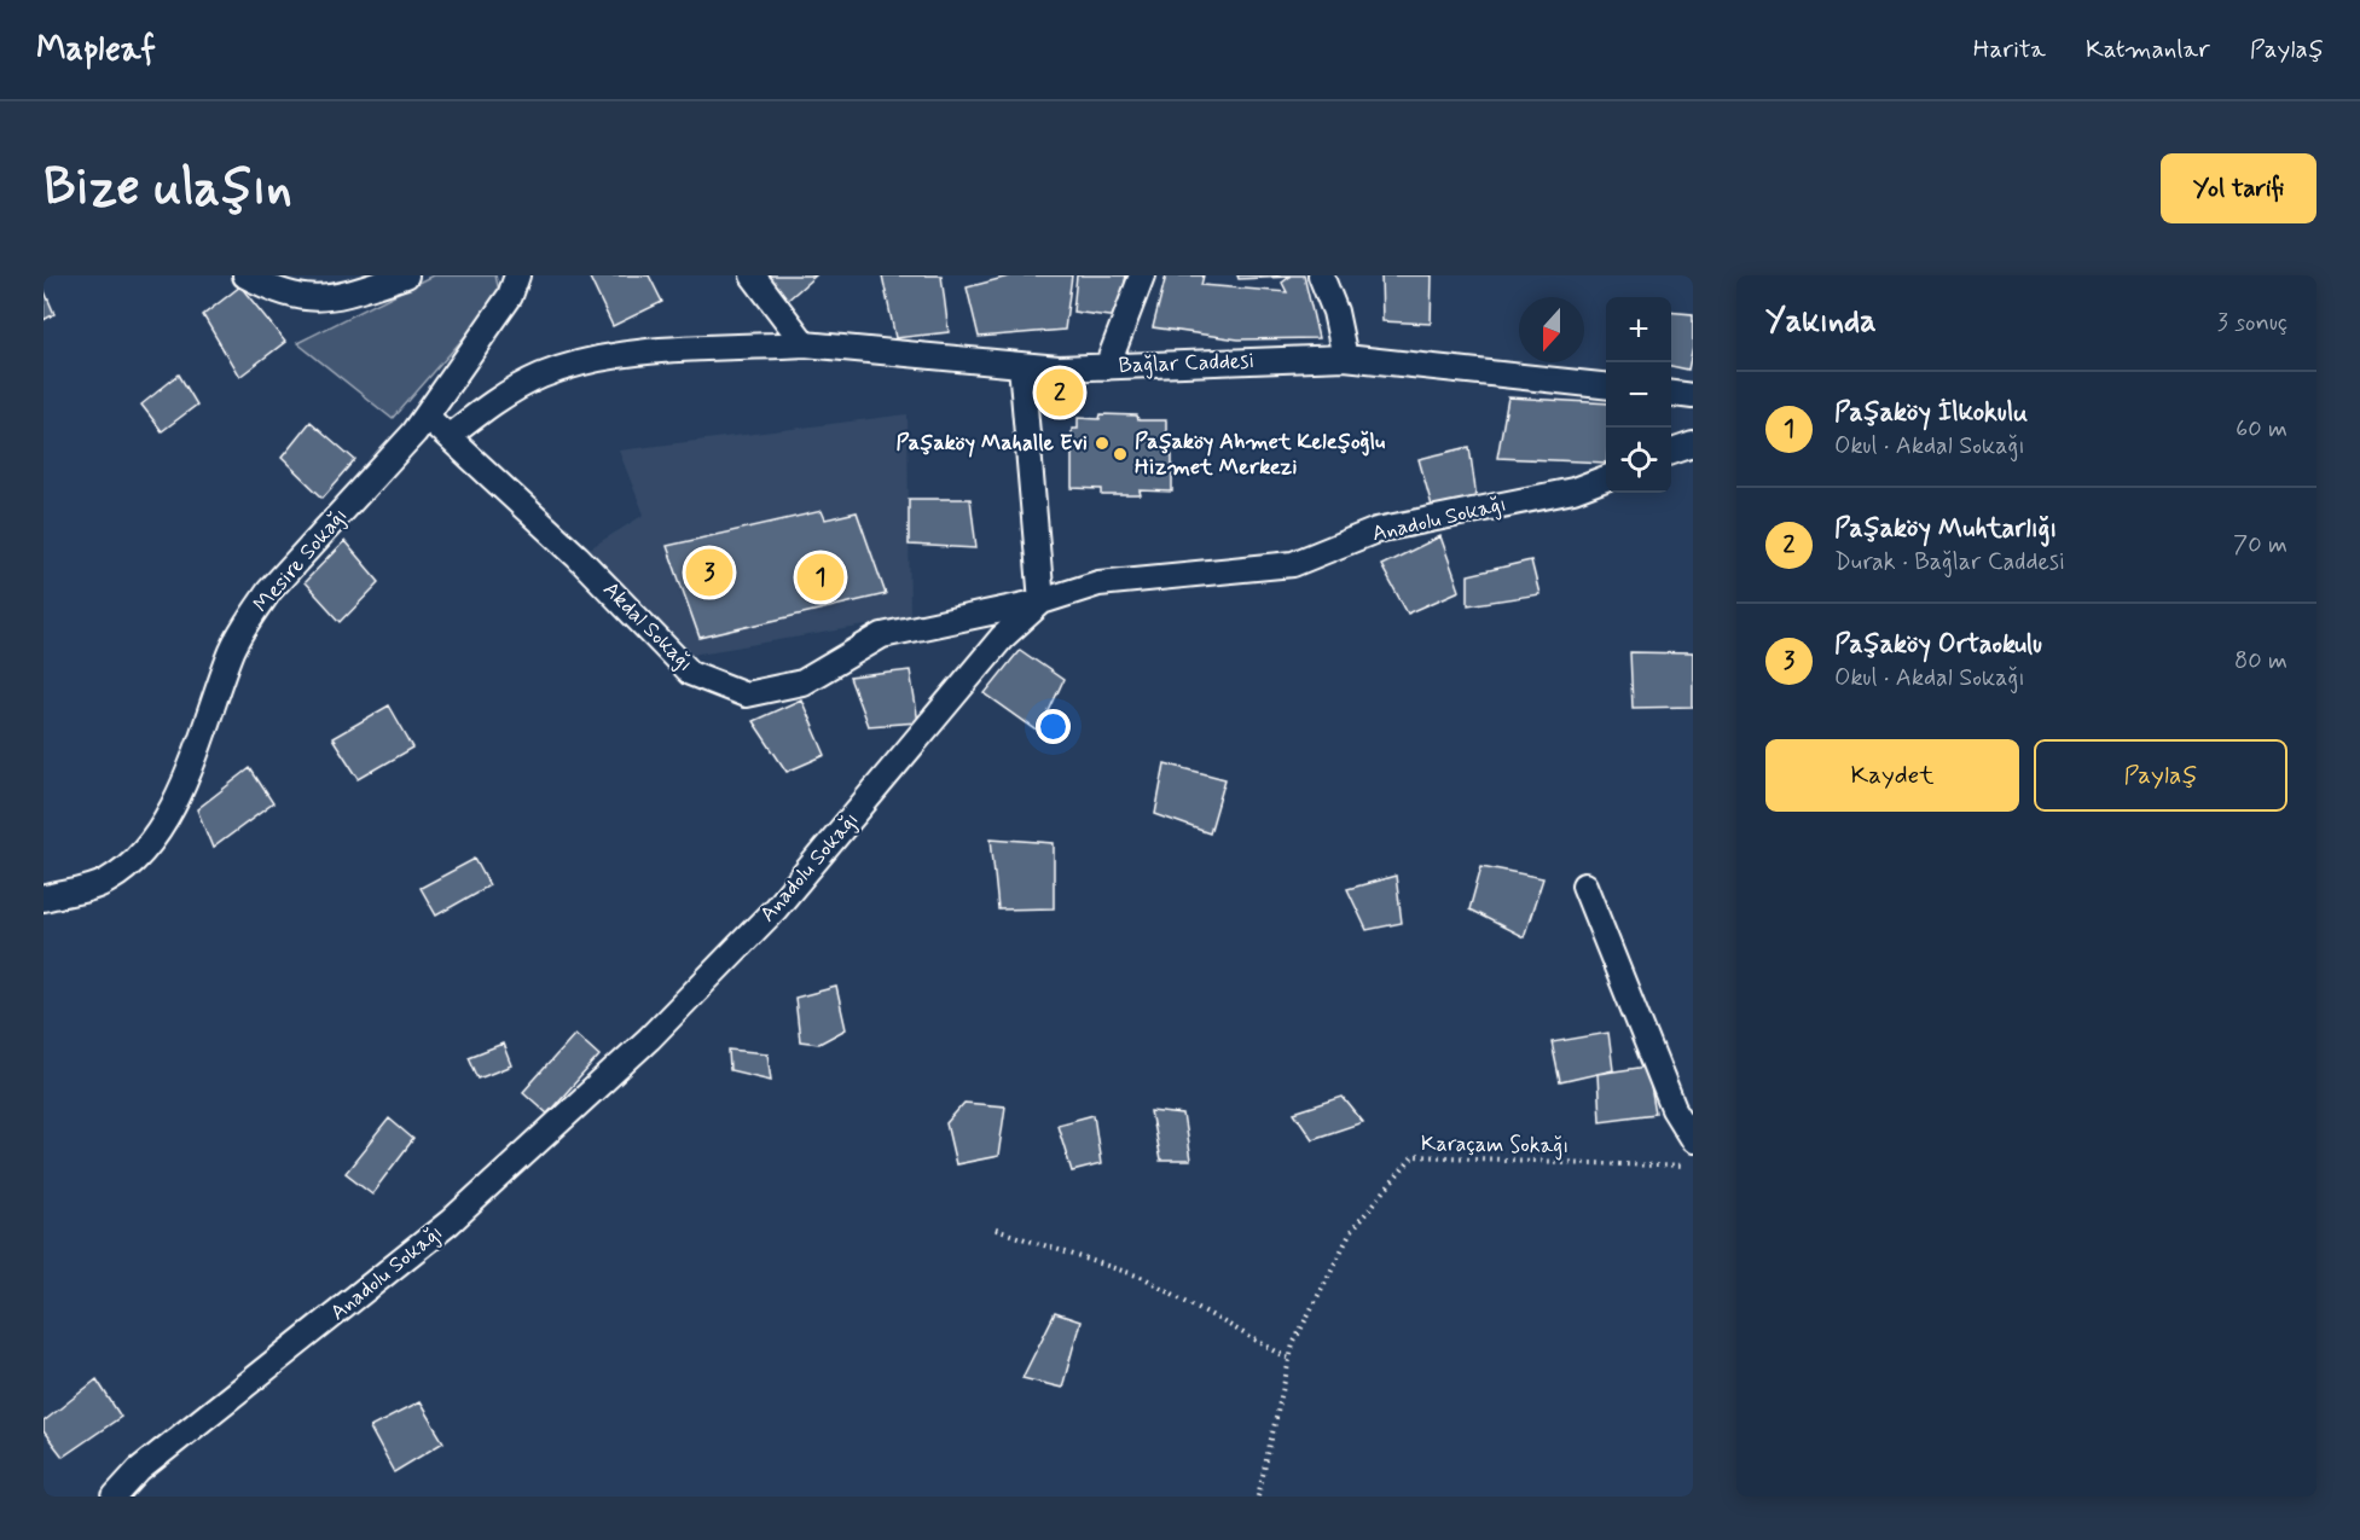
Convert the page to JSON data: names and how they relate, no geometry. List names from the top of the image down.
{
  "streets": {
    "street": [
      "Bağlar Caddesi",
      "Anadolu Sokağı",
      "Mesire Sokağı",
      "Akdal Sokağı"
    ],
    "path": ["Karaçam Sokağı"]
  },
  "crossings": [
    ["Bağlar Caddesi", "Akdal Sokağı"],
    ["Anadolu Sokağı", "Akdal Sokağı"],
    ["Mesire Sokağı", "Akdal Sokağı"]
  ],
  "places": ["Paşaköy Mahalle Evi", "Paşaköy Ahmet Keleşoğlu Hizmet Merkezi"],
  "north": "bottom",
  "page": {
    "header": "Mapleaf",
    "nav": ["Harita", "Katmanlar", "Paylaş"],
    "buttons": [
      "Yol tarifi",
      ["Kaydet", "Paylaş"]
    ],
    "title": "Bize ulaşın",
    "heading": ["Yakında", "3 sonuç"],
    "map_buttons": ["+", "−"],
    "pins": ["2", "3", "1"],
    "list": [
      {
        "mark": "1",
        "name": "Paşaköy İlkokulu",
        "note": "Okul · Akdal Sokağı",
        "value": "60 m"
      },
      {
        "mark": "2",
        "name": "Paşaköy Muhtarlığı",
        "note": "Durak · Bağlar Caddesi",
        "value": "70 m"
      },
      {
        "mark": "3",
        "name": "Paşaköy Ortaokulu",
        "note": "Okul · Akdal Sokağı",
        "value": "80 m"
      }
    ]
  }
}
